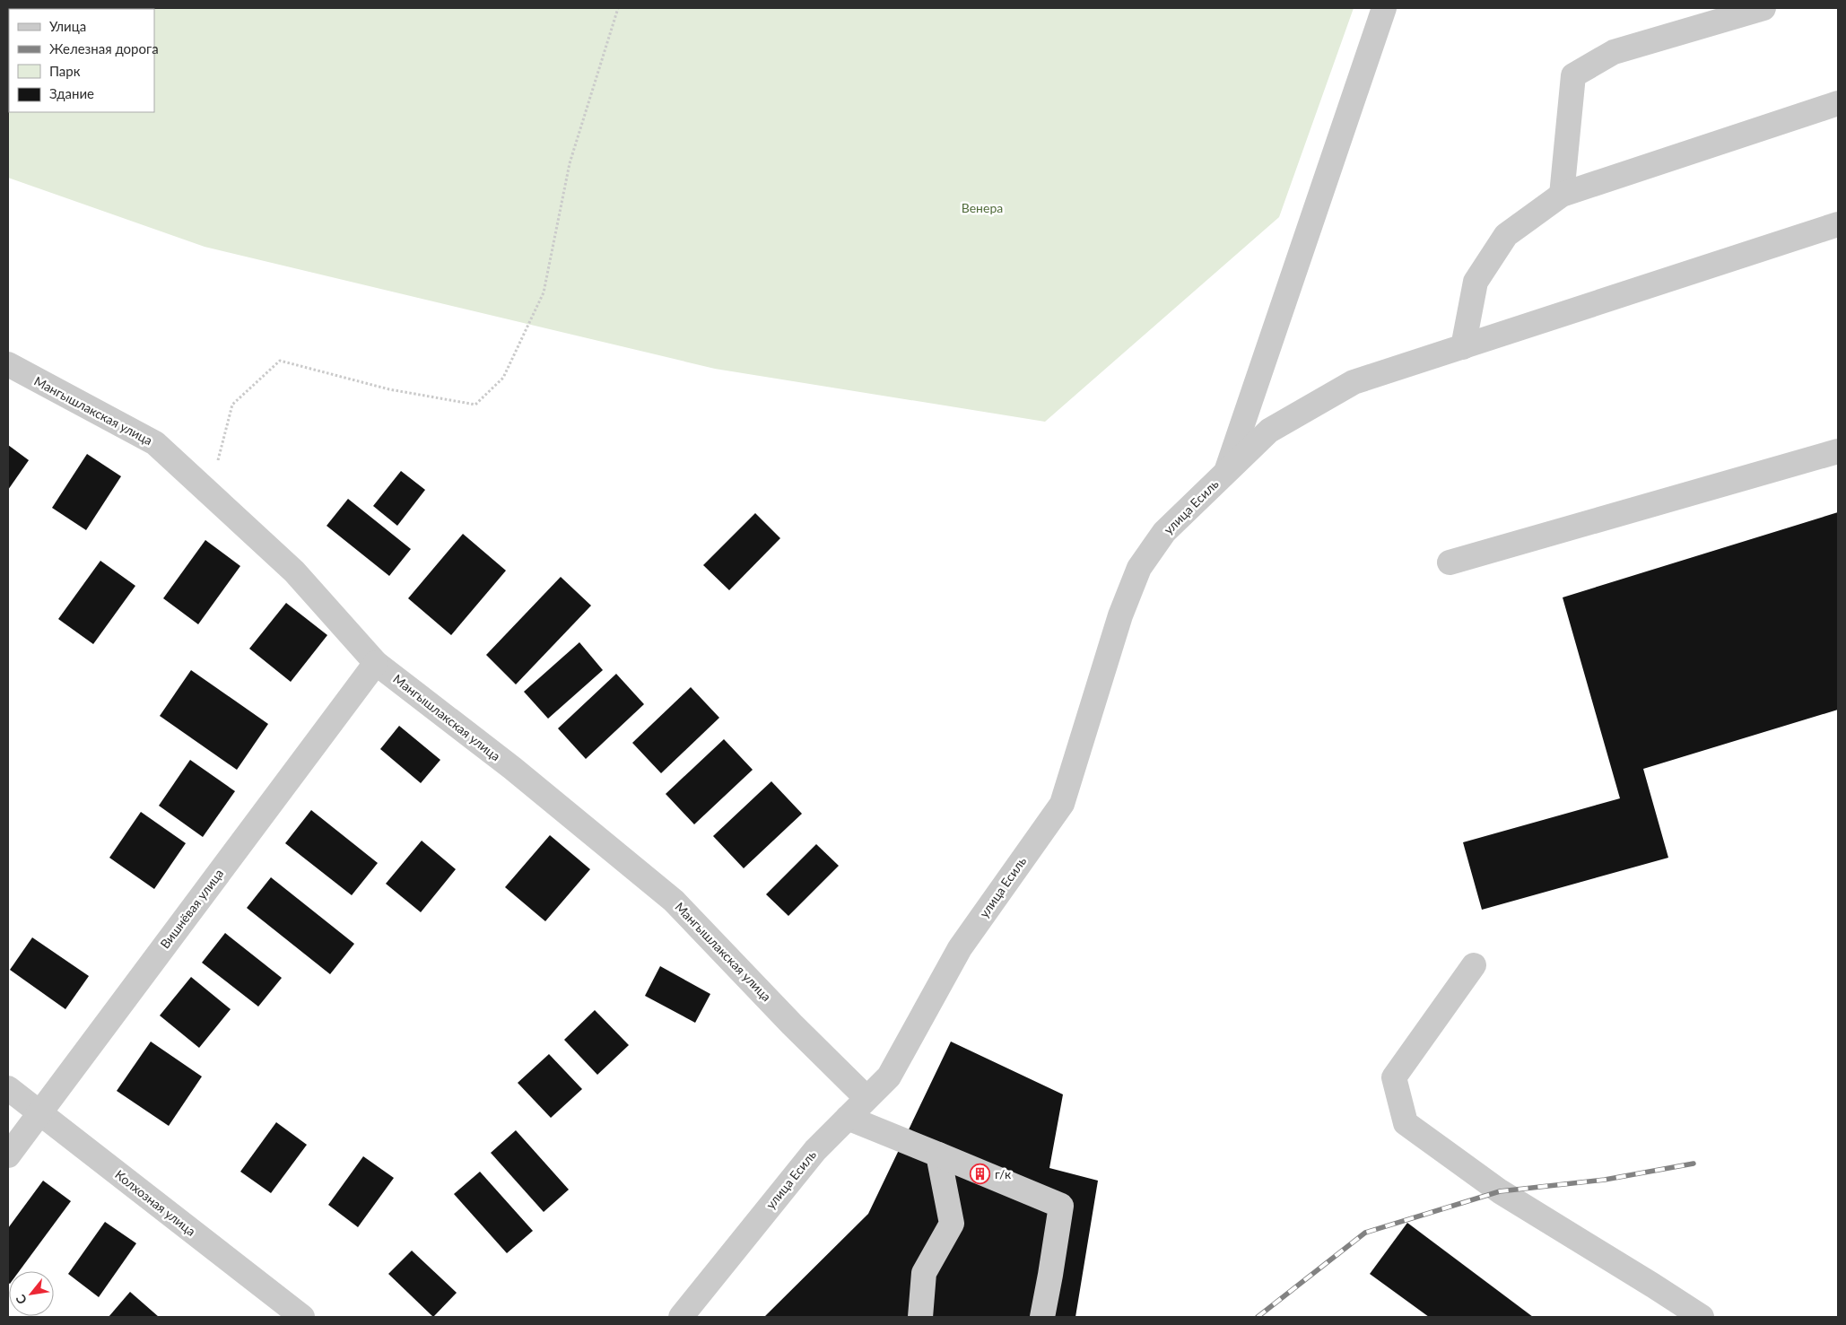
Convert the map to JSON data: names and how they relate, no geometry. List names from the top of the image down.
{
  "streets": {
    "street": [
      "Мангышлакская улица",
      "улица Есиль",
      "Вишнёвая улица",
      "Колхозная улица"
    ]
  },
  "crossings": [
    ["Мангышлакская улица", "улица Есиль"],
    ["Мангышлакская улица", "Вишнёвая улица"],
    ["Вишнёвая улица", "Колхозная улица"]
  ],
  "parks": ["Венера"],
  "places": {
    "building": ["г/к"]
  },
  "legend": [
    "Улица",
    "Железная дорога",
    "Парк",
    "Здание"
  ],
  "north": "bottom left"
}
